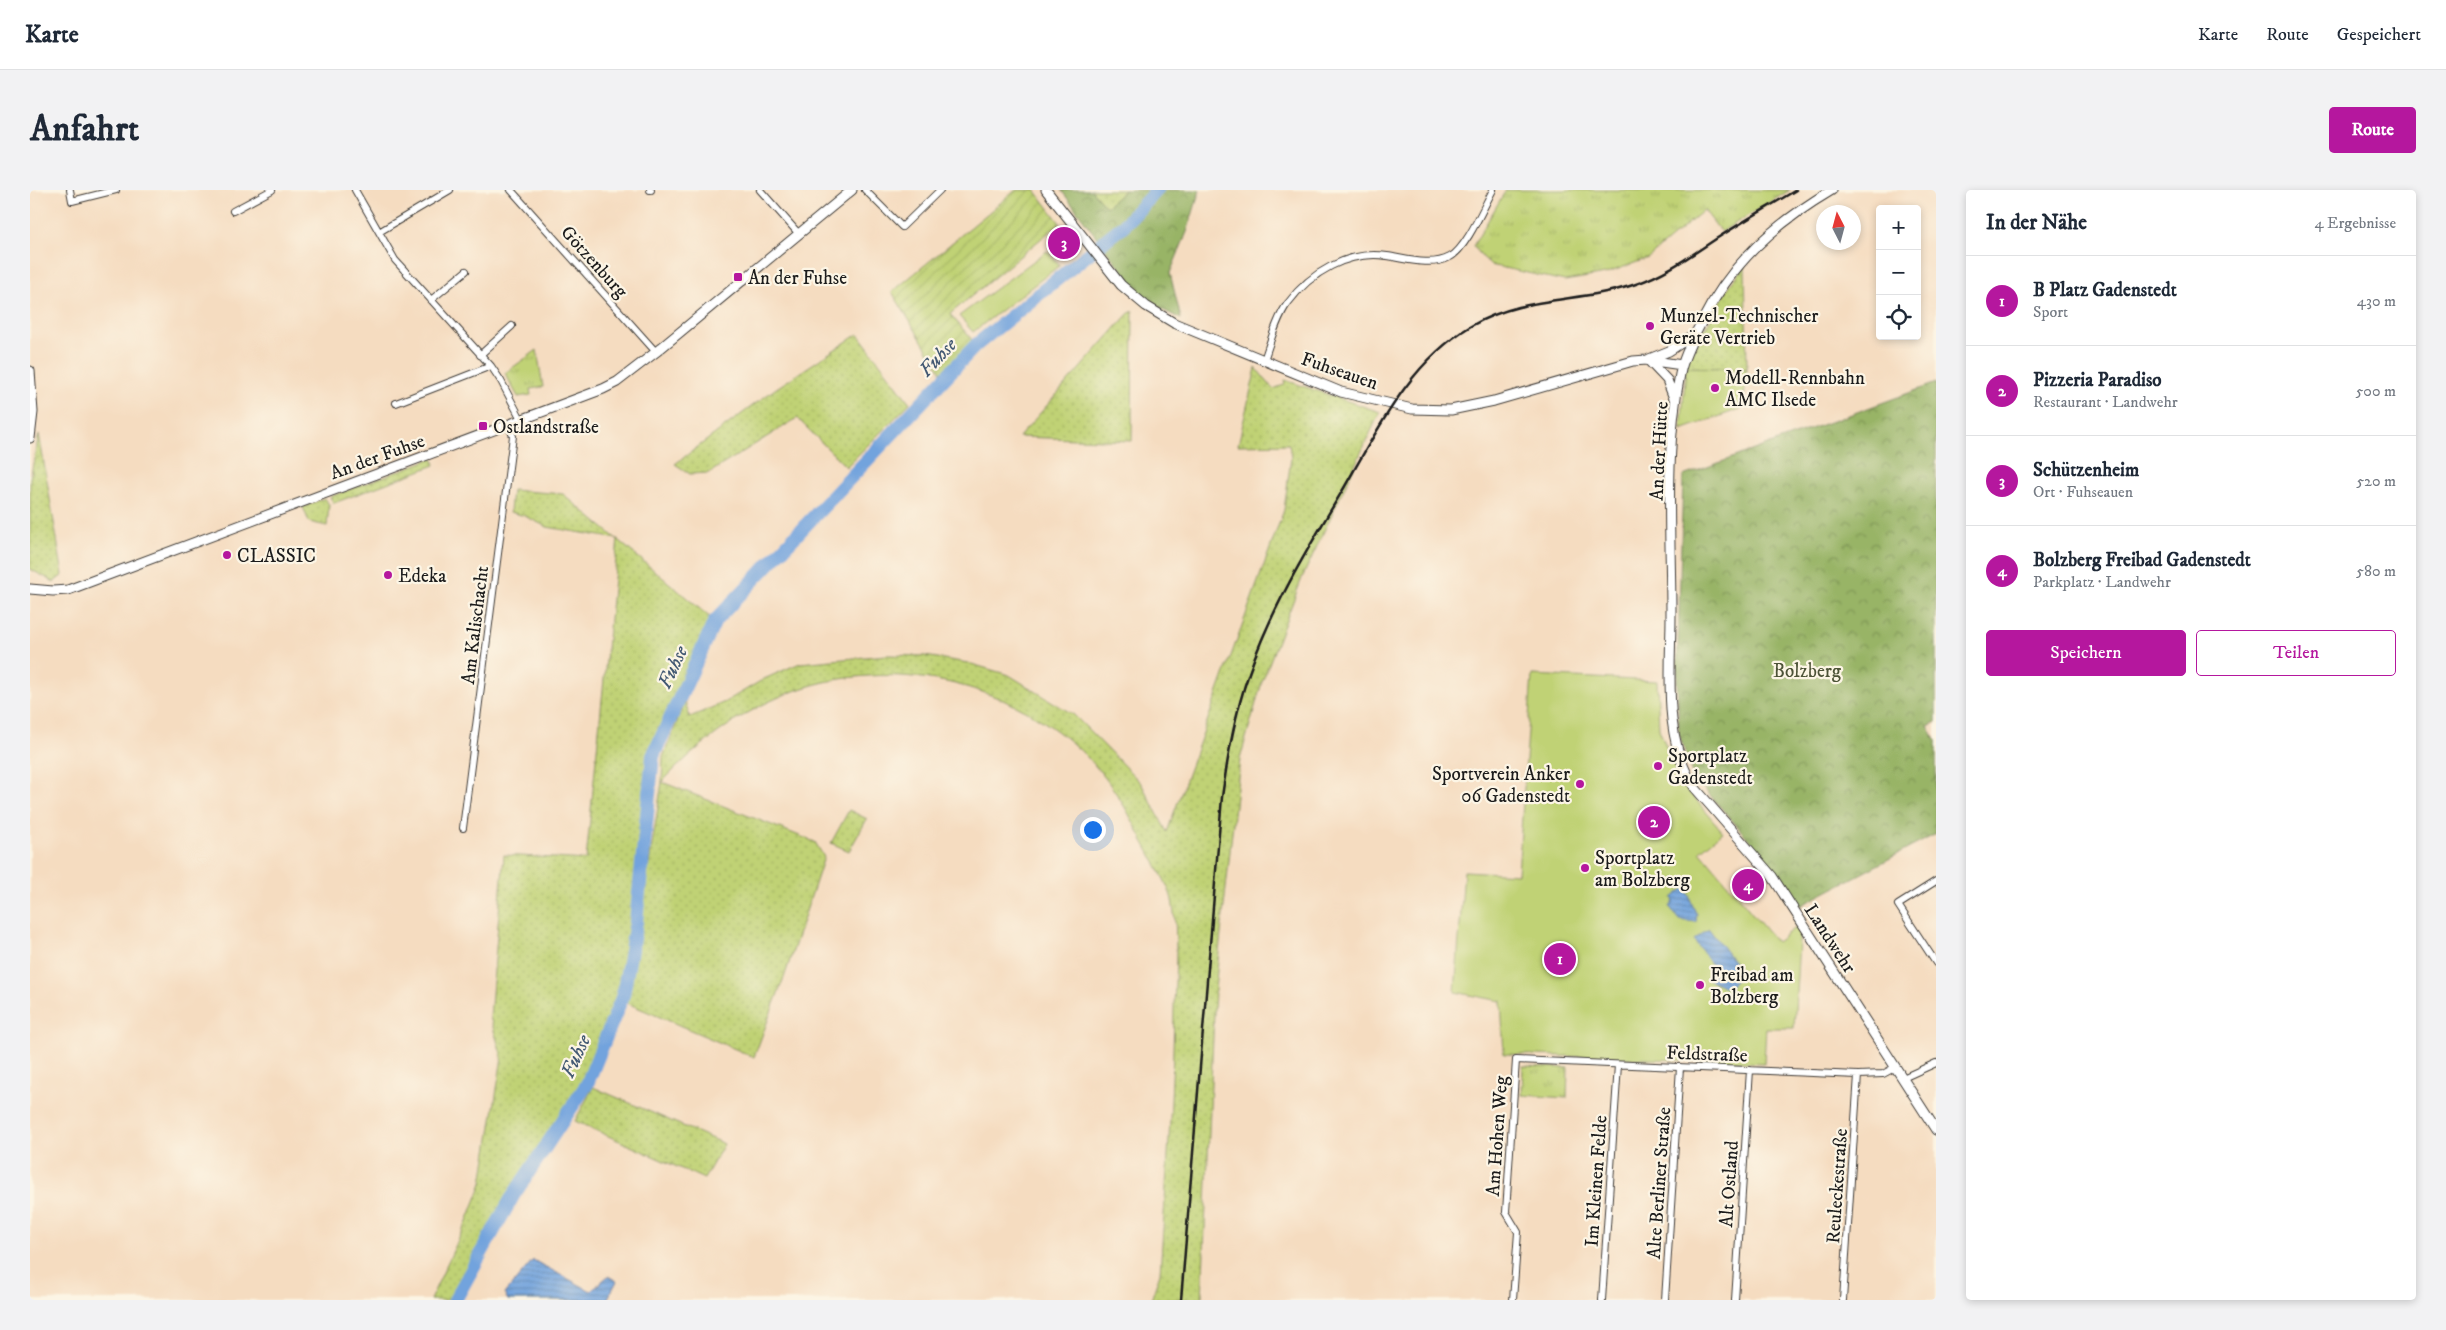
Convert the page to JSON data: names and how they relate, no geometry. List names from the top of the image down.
{
  "streets": {
    "street": [
      "Götzenburg",
      "Fuhseauen",
      "An der Hütte",
      "An der Fuhse",
      "Am Kalischacht",
      "Landwehr",
      "Feldstraße",
      "Am Hohen Weg",
      "Im Kleinen Felde",
      "Alte Berliner Straße",
      "Alt Ostland",
      "Reuleckestraße"
    ]
  },
  "crossings": [
    ["Götzenburg", "An der Fuhse"],
    ["Fuhseauen", "An der Hütte"],
    ["An der Hütte", "Landwehr"],
    ["An der Fuhse", "Am Kalischacht"],
    ["Landwehr", "Feldstraße"],
    ["Feldstraße", "Am Hohen Weg"],
    ["Feldstraße", "Im Kleinen Felde"],
    ["Feldstraße", "Alte Berliner Straße"],
    ["Feldstraße", "Alt Ostland"],
    ["Feldstraße", "Reuleckestraße"]
  ],
  "water": ["Fuhse"],
  "parks": ["Bolzberg"],
  "places": {
    "transit": ["An der Fuhse", "Ostlandstraße"],
    "other": [
      "Munzel-Technischer Geräte Vertrieb",
      "Modell-Rennbahn AMC Ilsede",
      "CLASSIC",
      "Edeka",
      "Sportplatz Gadenstedt",
      "Sportverein Anker 06 Gadenstedt",
      "Sportplatz am Bolzberg",
      "Freibad am Bolzberg"
    ]
  },
  "north": "top",
  "page": {
    "header": "Karte",
    "nav": ["Karte", "Route", "Gespeichert"],
    "buttons": [
      "Route",
      ["Speichern", "Teilen"]
    ],
    "title": "Anfahrt",
    "heading": ["In der Nähe", "4 Ergebnisse"],
    "map_buttons": ["+", "−"],
    "pins": [
      "3",
      "2",
      "4",
      "1"
    ],
    "list": [
      {
        "mark": "1",
        "name": "B Platz Gadenstedt",
        "note": "Sport",
        "value": "430 m"
      },
      {
        "mark": "2",
        "name": "Pizzeria Paradiso",
        "note": "Restaurant · Landwehr",
        "value": "500 m"
      },
      {
        "mark": "3",
        "name": "Schützenheim",
        "note": "Ort · Fuhseauen",
        "value": "520 m"
      },
      {
        "mark": "4",
        "name": "Bolzberg Freibad Gadenstedt",
        "note": "Parkplatz · Landwehr",
        "value": "580 m"
      }
    ]
  }
}
